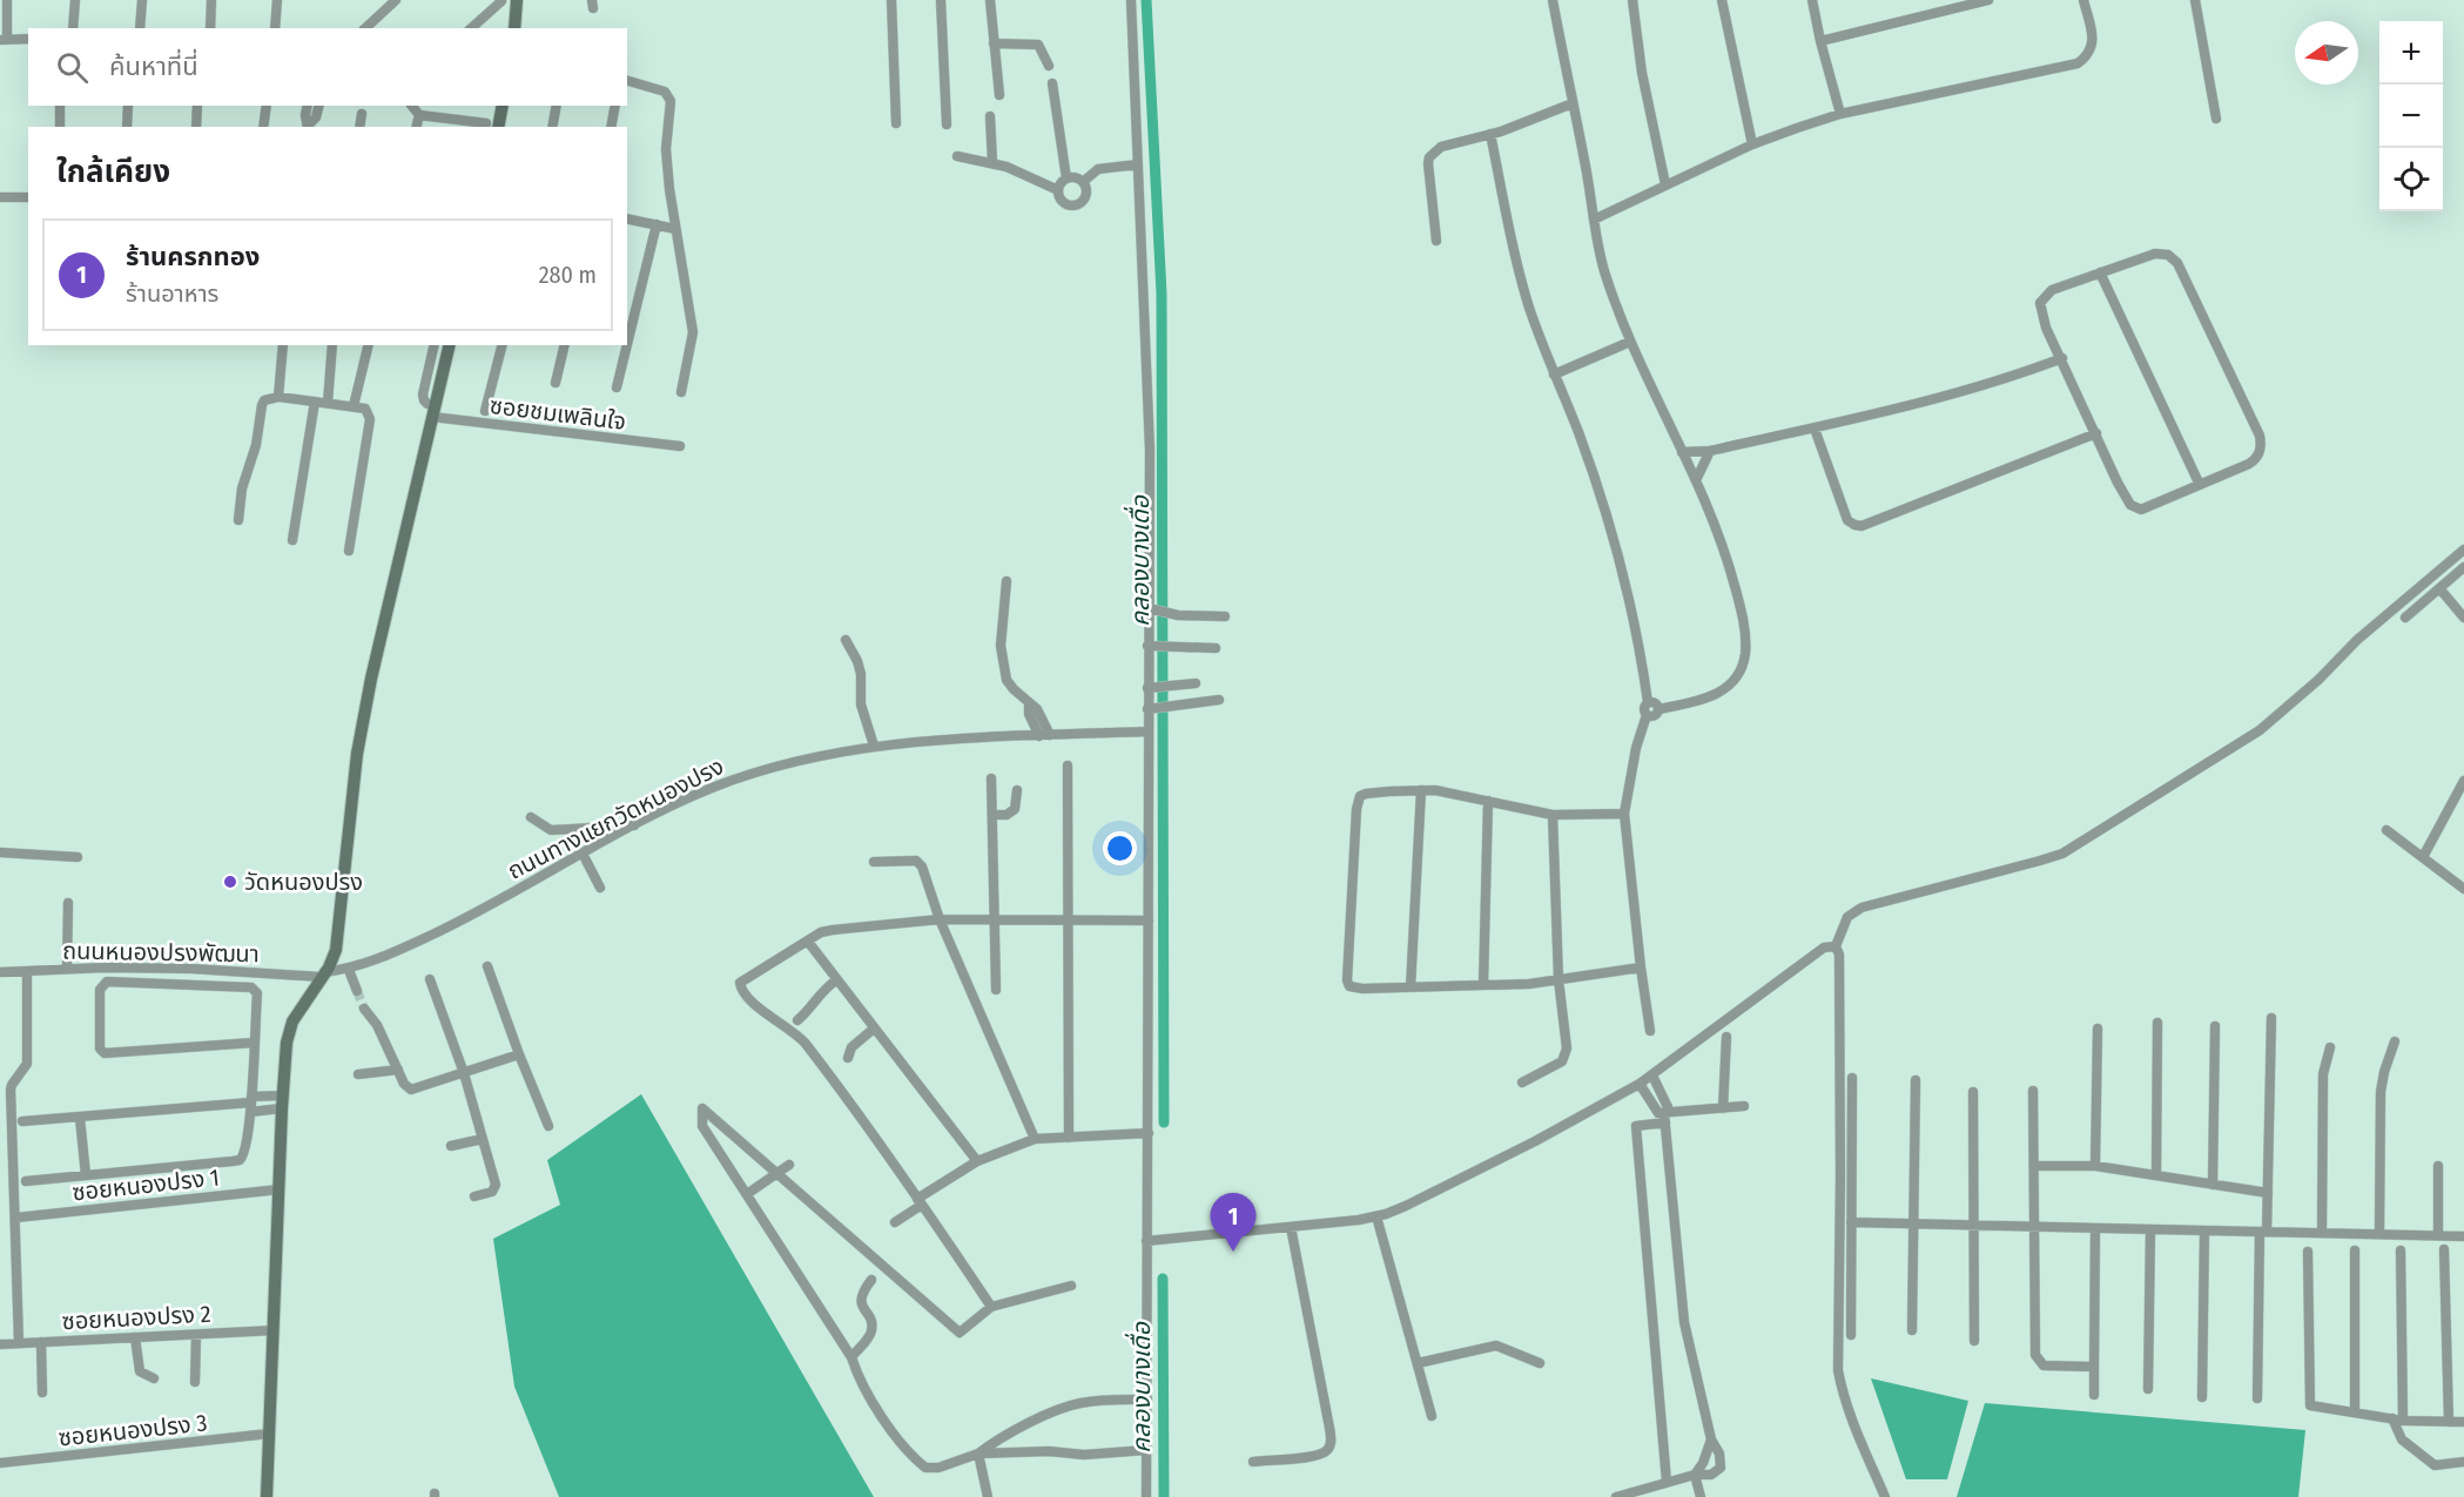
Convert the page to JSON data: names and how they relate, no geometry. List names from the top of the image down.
{
  "streets": {
    "street": [
      "ซอยชมเพลินใจ",
      "ถนนทางแยกวัดหนองปรง",
      "ถนนหนองปรงพัฒนา",
      "ซอยหนองปรง 1",
      "ซอยหนองปรง 2",
      "ซอยหนองปรง 3"
    ]
  },
  "crossings": [
    ["ถนนทางแยกวัดหนองปรง", "ถนนหนองปรงพัฒนา"]
  ],
  "water": ["คลองบางเดื่อ"],
  "places": ["วัดหนองปรง"],
  "north": "left",
  "page": {
    "map_buttons": ["+", "−"],
    "search": "ค้นหาที่นี่",
    "heading": "ใกล้เคียง",
    "list": [
      {
        "mark": "1",
        "name": "ร้านครกทอง",
        "note": "ร้านอาหาร",
        "value": "280 m"
      }
    ],
    "pins": "1"
  }
}
